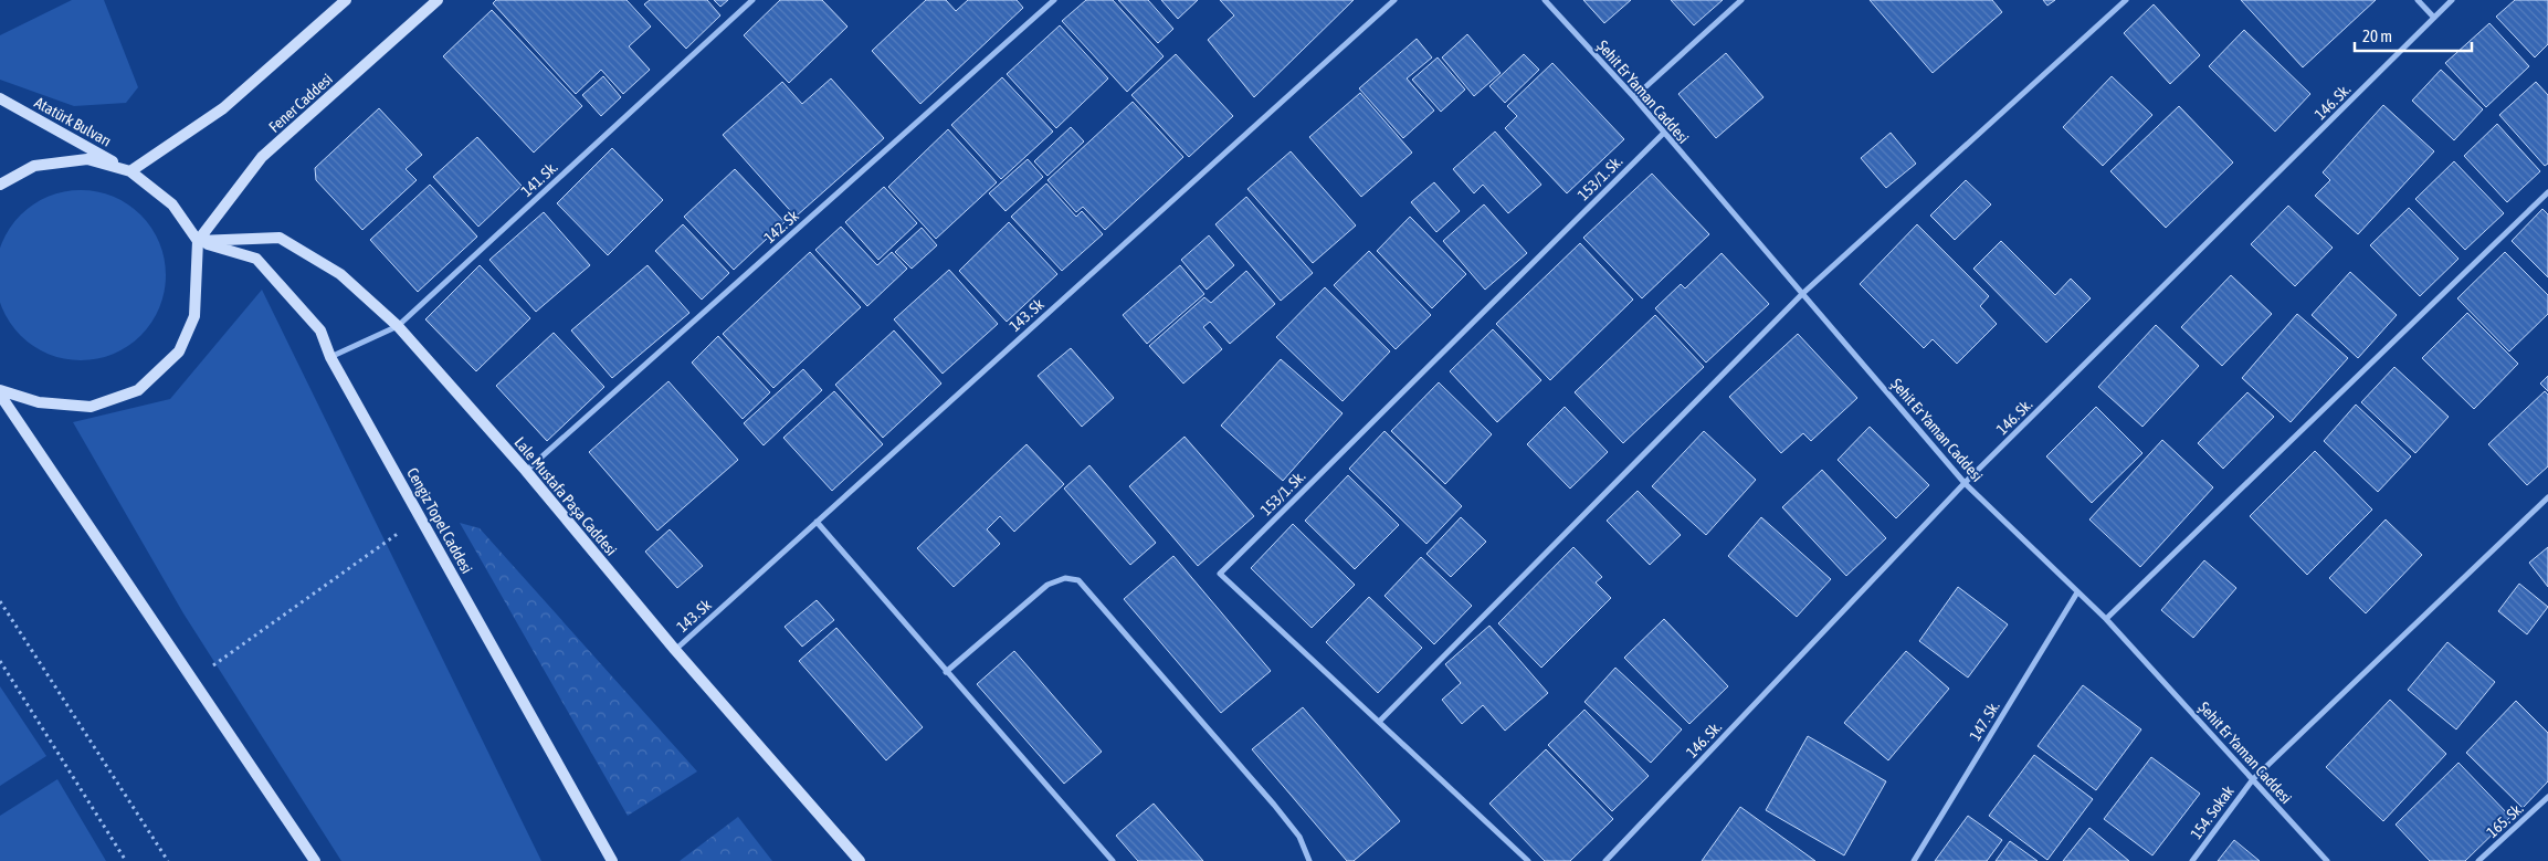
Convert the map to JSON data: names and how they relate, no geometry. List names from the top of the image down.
{
  "streets": {
    "street": [
      "Şehit Er Yaman Caddesi",
      "146. Sk.",
      "Fener Caddesi",
      "Atatürk Bulvarı",
      "153/1. Sk.",
      "141. Sk.",
      "142. Sk",
      "143. Sk",
      "Lale Mustafa Paşa Caddesi",
      "Cengiz Topel Caddesi",
      "147. Sk.",
      "154. Sokak",
      "165. Sk."
    ]
  },
  "crossings": [
    ["Şehit Er Yaman Caddesi", "146. Sk."],
    ["Şehit Er Yaman Caddesi", "153/1. Sk."],
    ["Şehit Er Yaman Caddesi", "147. Sk."],
    ["Şehit Er Yaman Caddesi", "154. Sokak"],
    ["Fener Caddesi", "Lale Mustafa Paşa Caddesi"],
    ["Fener Caddesi", "Cengiz Topel Caddesi"],
    ["141. Sk.", "Lale Mustafa Paşa Caddesi"],
    ["141. Sk.", "Cengiz Topel Caddesi"],
    ["142. Sk", "Lale Mustafa Paşa Caddesi"],
    ["143. Sk", "Lale Mustafa Paşa Caddesi"],
    ["Lale Mustafa Paşa Caddesi", "Cengiz Topel Caddesi"]
  ],
  "scale_bar": "20 m"
}
